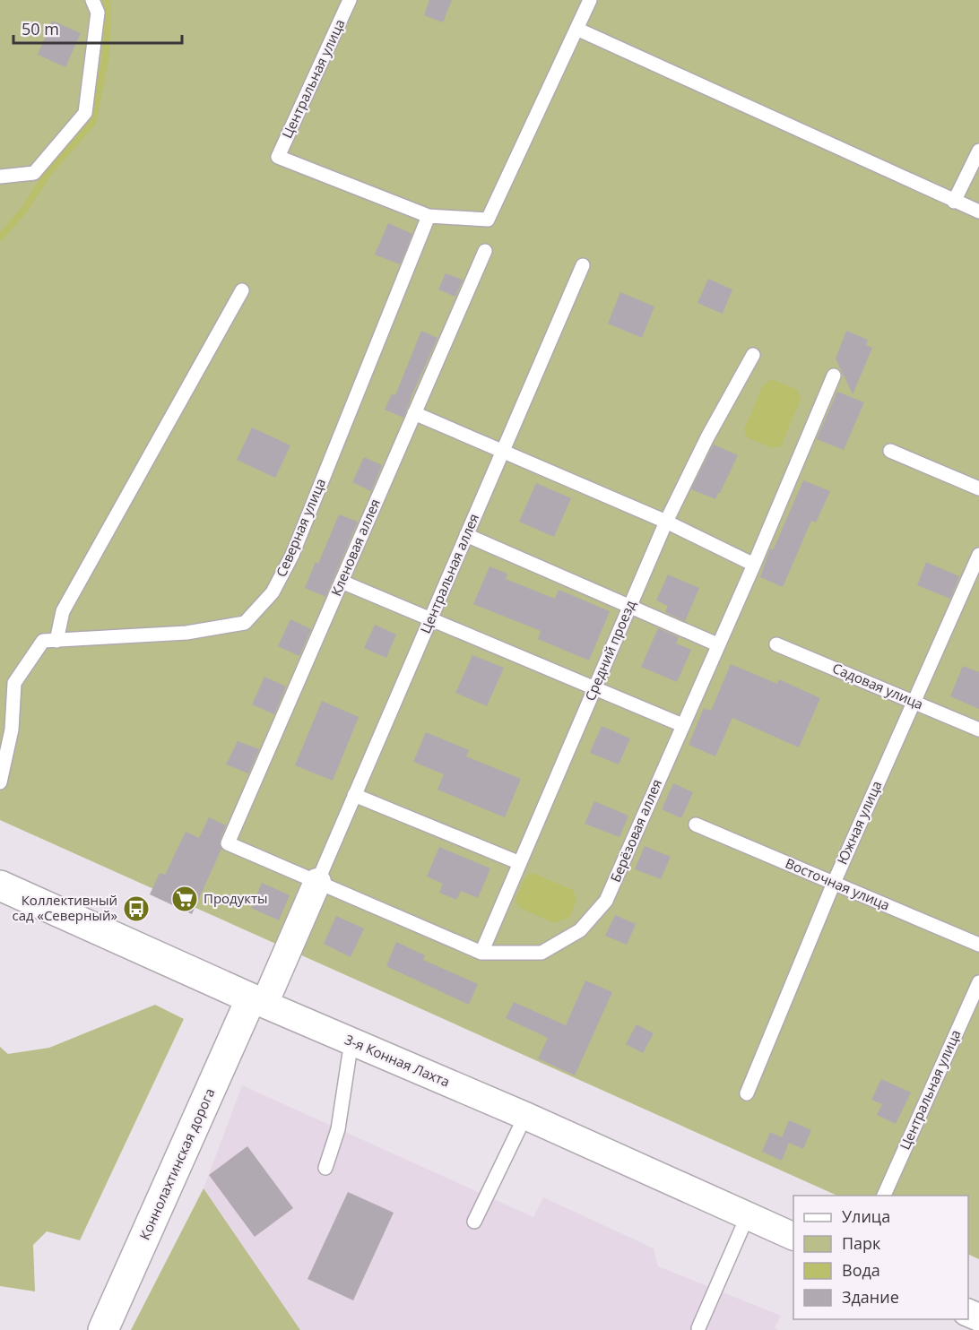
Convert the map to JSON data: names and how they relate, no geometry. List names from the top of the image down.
{
  "streets": {
    "main road": ["3-я Конная Лахта", "Коннолахтинская дорога"],
    "lane": [
      "Центральная улица",
      "Северная улица",
      "Кленовая аллея",
      "Центральная аллея",
      "Средний проезд",
      "Садовая улица",
      "Южная улица",
      "Берёзовая аллея",
      "Восточная улица"
    ]
  },
  "crossings": [
    ["Центральная улица", "Северная улица"],
    ["Кленовая аллея", "Берёзовая аллея"],
    ["Центральная аллея", "Берёзовая аллея"],
    ["Средний проезд", "Берёзовая аллея"],
    ["Садовая улица", "Южная улица"],
    ["Южная улица", "Восточная улица"],
    ["3-я Конная Лахта", "Коннолахтинская дорога"]
  ],
  "places": {
    "supermarket": ["Продукты"],
    "bus stop": ["Коллективный сад «Северный»"]
  },
  "legend": [
    "Улица",
    "Парк",
    "Вода",
    "Здание"
  ],
  "scale_bar": "50 m"
}
